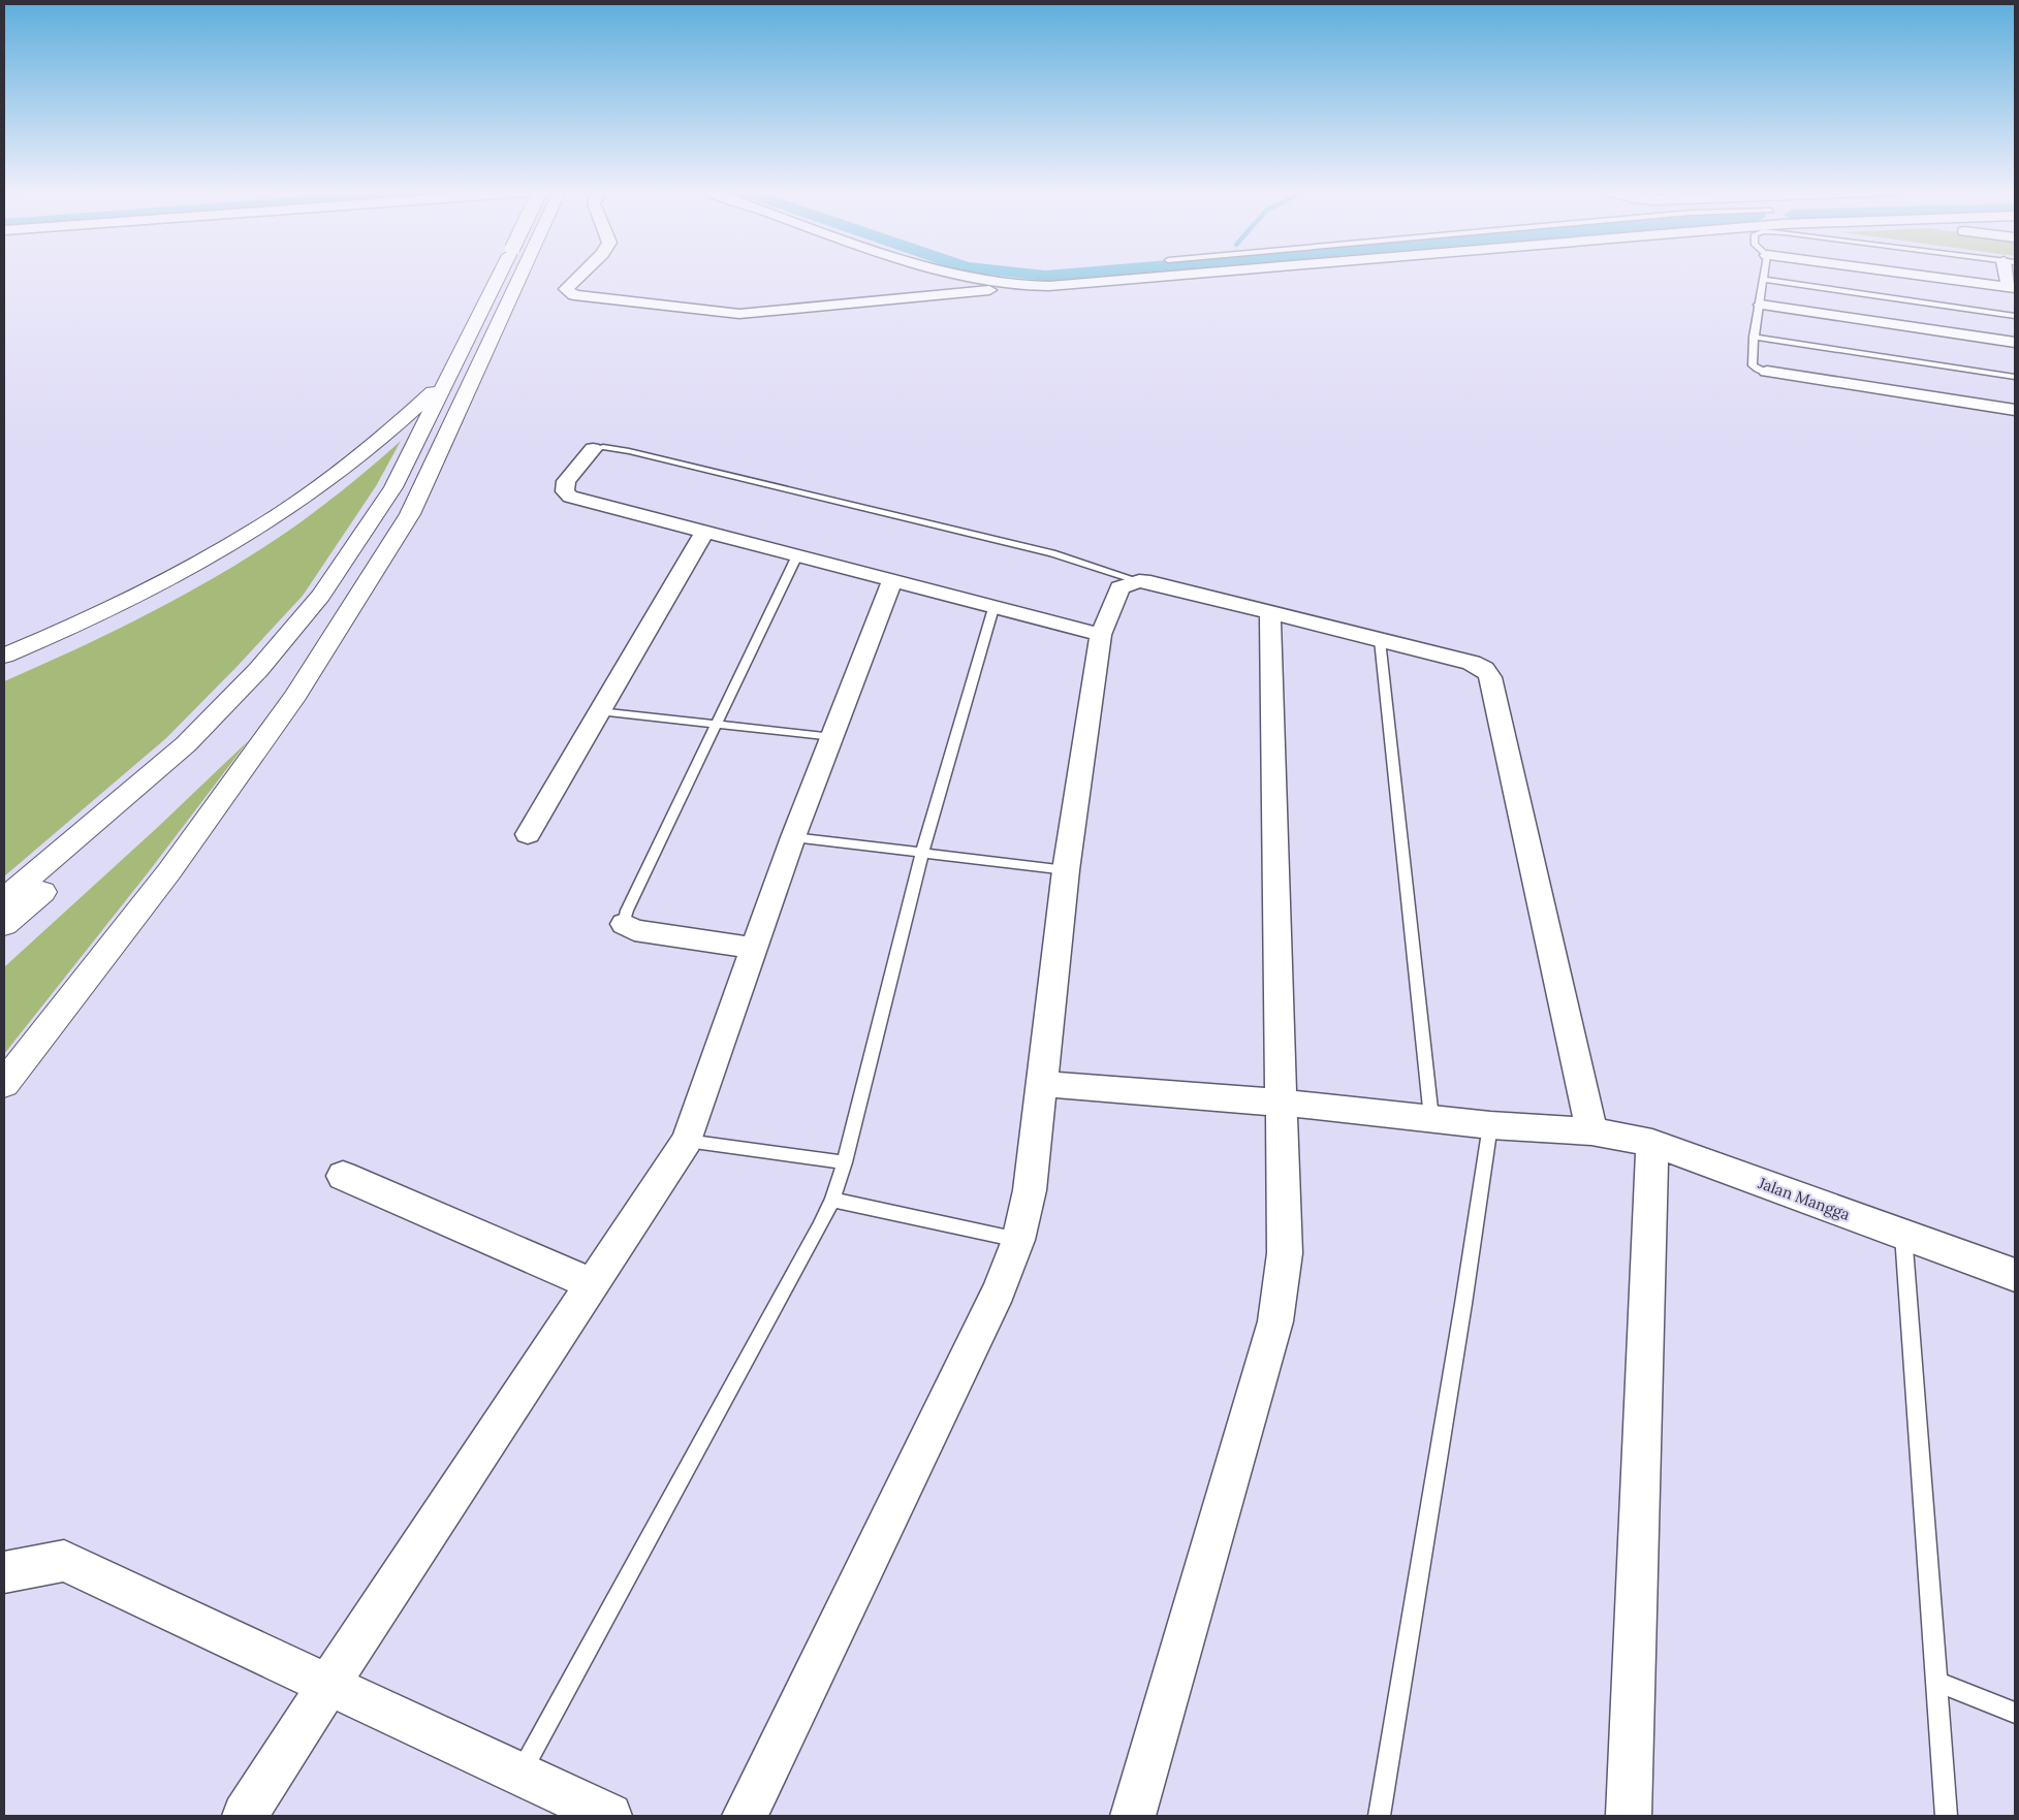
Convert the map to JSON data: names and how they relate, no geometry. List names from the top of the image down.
{
  "streets": {
    "street": ["Jalan Mangga"]
  }
}
